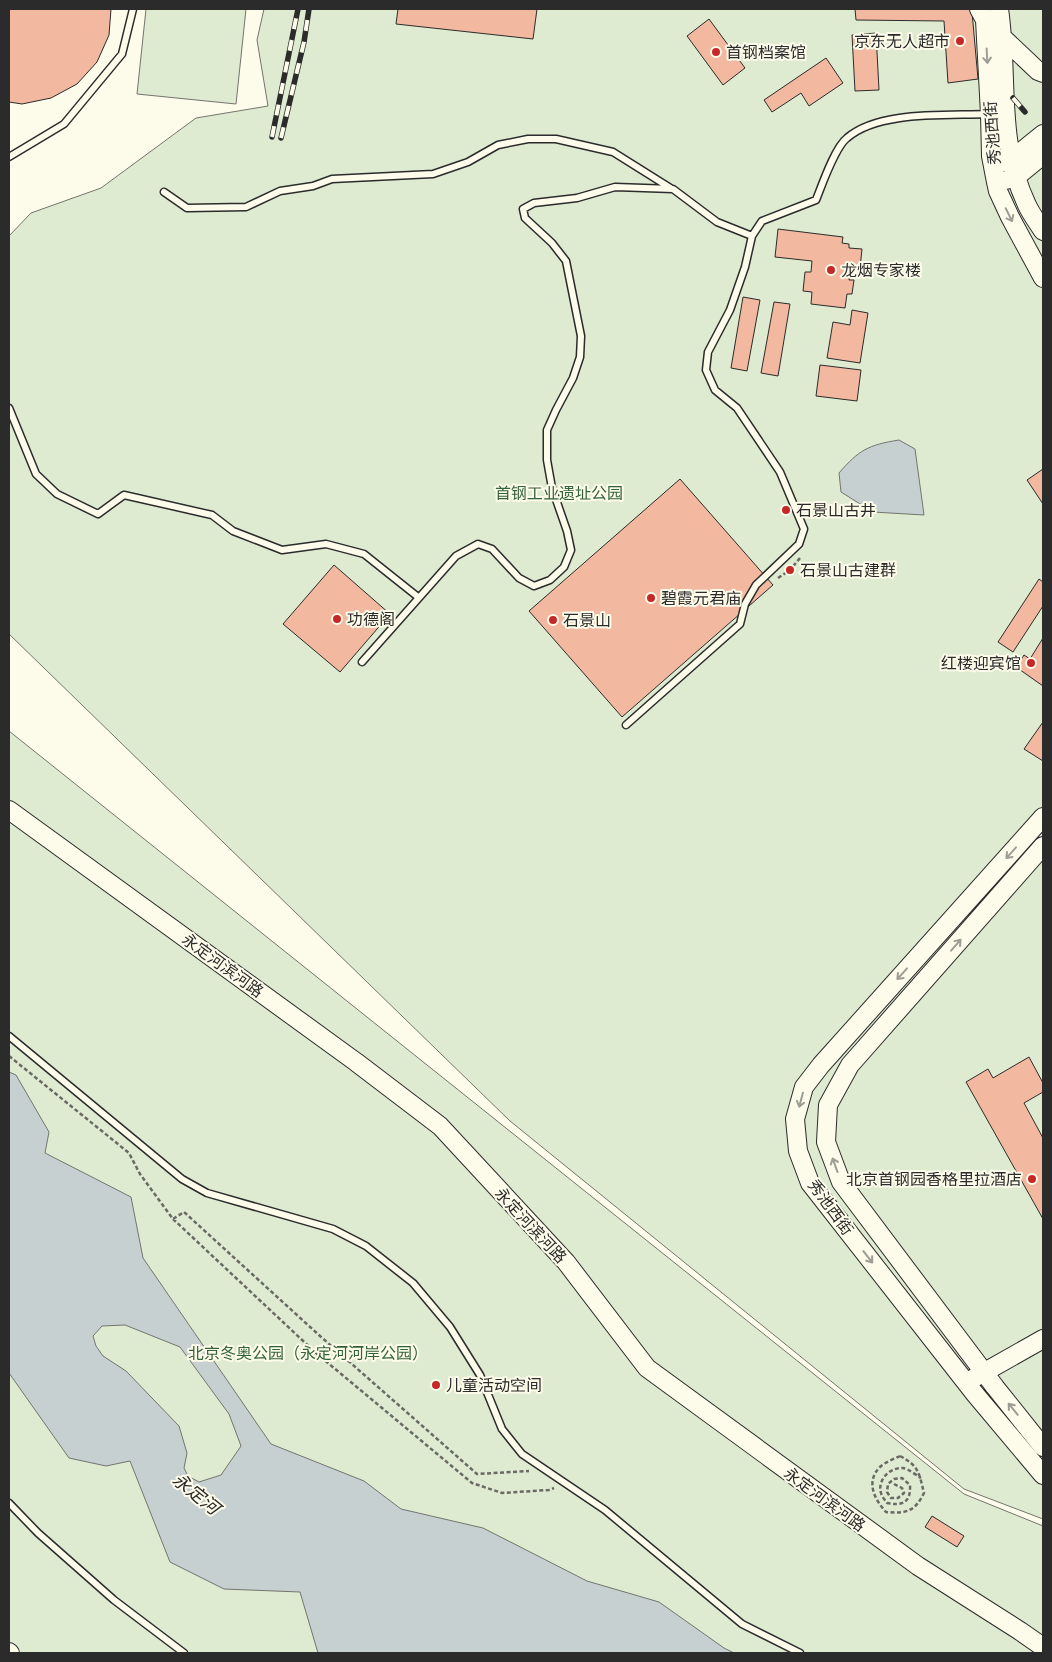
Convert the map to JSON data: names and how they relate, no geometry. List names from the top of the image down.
{
  "streets": {
    "street": ["秀池西街", "永定河滨河路"]
  },
  "water": ["永定河"],
  "parks": ["首钢工业遗址公园", "北京冬奥公园（永定河河岸公园）"],
  "places": [
    "京东无人超市",
    "首钢档案馆",
    "龙烟专家楼",
    "石景山古井",
    "石景山古建群",
    "碧霞元君庙",
    "功德阁",
    "石景山",
    "红楼迎宾馆",
    "北京首钢园香格里拉酒店",
    "儿童活动空间"
  ]
}
